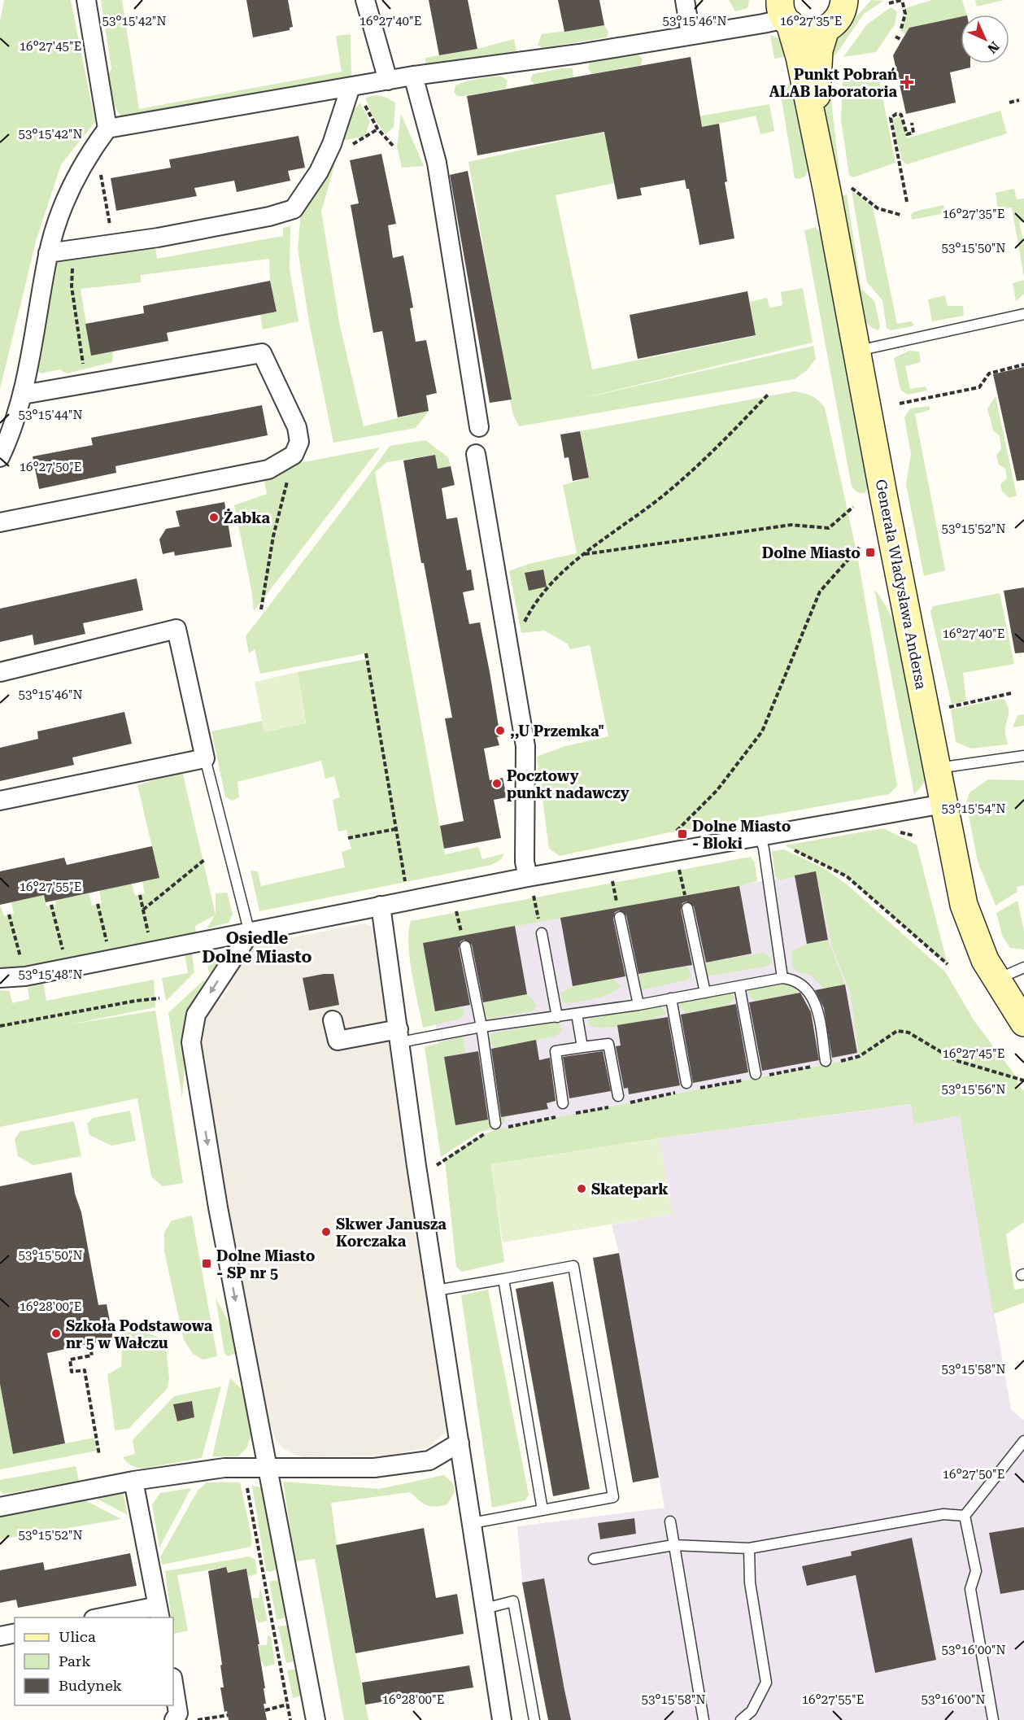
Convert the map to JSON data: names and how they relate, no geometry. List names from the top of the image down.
{
  "streets": {
    "main road": ["Generała Władysława Andersa"]
  },
  "districts": ["Osiedle Dolne Miasto"],
  "places": {
    "health": ["Punkt Pobrań ALAB laboratoria"],
    "other": [
      "Żabka",
      ",,U Przemka\"",
      "Pocztowy punkt nadawczy",
      "Skatepark",
      "Skwer Janusza Korczaka",
      "Szkoła Podstawowa nr 5 w Wałczu"
    ],
    "transit": ["Dolne Miasto", "Dolne Miasto - Bloki", "Dolne Miasto - SP nr 5"]
  },
  "legend": ["Ulica", "Park", "Budynek"],
  "north": "bottom right",
  "coordinates": [
    "53°15'42\"N",
    "16°27'40\"E",
    "53°15'46\"N",
    "16°27'35\"E",
    "16°27'45\"E",
    "53°15'50\"N",
    "53°15'44\"N",
    "16°27'50\"E",
    "53°15'52\"N",
    "53°15'54\"N",
    "16°27'55\"E",
    "53°15'48\"N",
    "53°15'56\"N",
    "16°28'00\"E",
    "53°15'58\"N",
    "53°16'00\"N"
  ]
}
